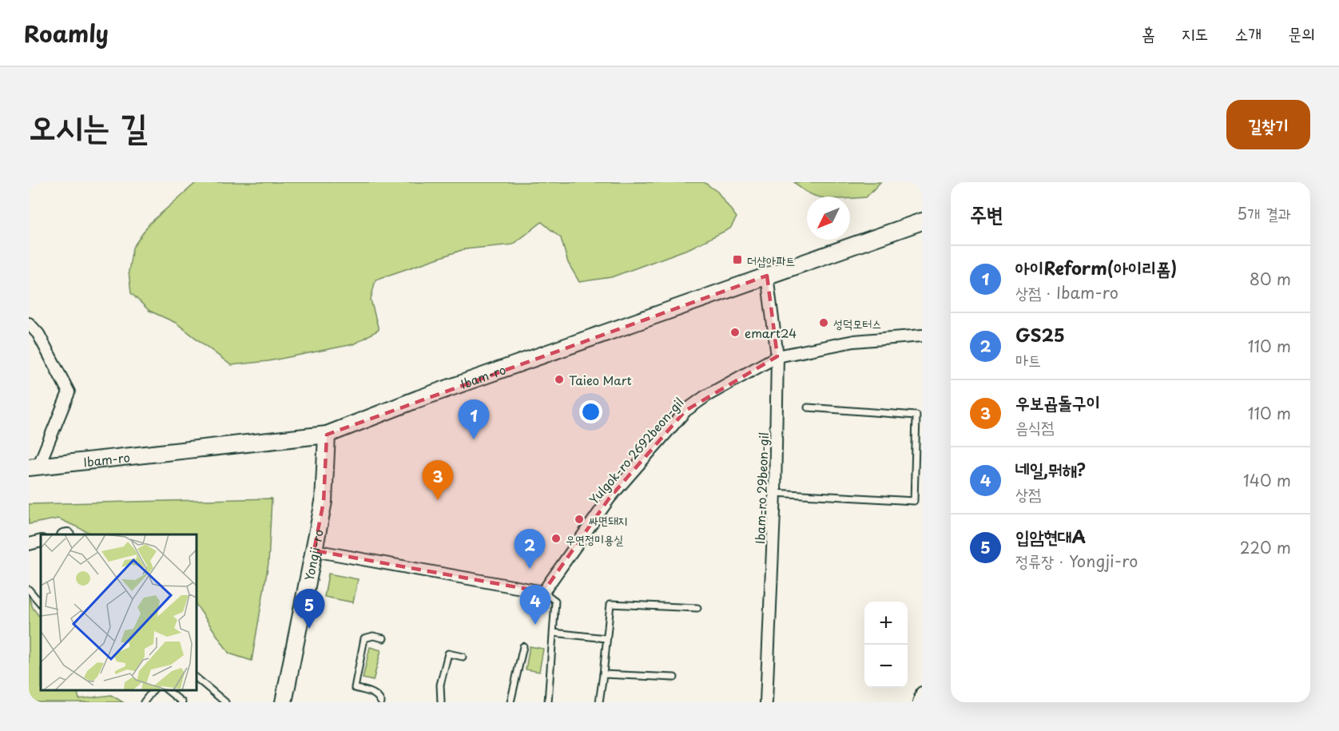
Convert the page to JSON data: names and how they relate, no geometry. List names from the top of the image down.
{
  "streets": {
    "street": [
      "Ibam-ro",
      "Yulgok-ro 2692beon-gil",
      "Ibam-ro 29beon-gil",
      "Yongji-ro"
    ]
  },
  "crossings": [
    ["Ibam-ro", "Ibam-ro 29beon-gil"],
    ["Ibam-ro", "Yongji-ro"],
    ["Yulgok-ro 2692beon-gil", "Ibam-ro 29beon-gil"]
  ],
  "places": {
    "transit": ["더샵아파트"],
    "other": [
      "성덕모터스",
      "emart24",
      "Taieo Mart",
      "싸면돼지",
      "우연정미용실"
    ]
  },
  "north": "bottom left",
  "page": {
    "header": "Roamly",
    "nav": [
      "홈",
      "지도",
      "소개",
      "문의"
    ],
    "title": "오시는 길",
    "buttons": "길찾기",
    "heading": ["주변", "5개 결과"],
    "list": [
      {
        "mark": "1",
        "name": "아이Reform(아이리폼)",
        "note": "상점 · Ibam-ro",
        "value": "80 m"
      },
      {
        "mark": "2",
        "name": "GS25",
        "note": "마트",
        "value": "110 m"
      },
      {
        "mark": "3",
        "name": "우보곱돌구이",
        "note": "음식점",
        "value": "110 m"
      },
      {
        "mark": "4",
        "name": "네일,뭐해?",
        "note": "상점",
        "value": "140 m"
      },
      {
        "mark": "5",
        "name": "입암현대A",
        "note": "정류장 · Yongji-ro",
        "value": "220 m"
      }
    ],
    "pins": [
      "1",
      "3",
      "2",
      "4",
      "5"
    ],
    "map_buttons": ["+", "−"]
  }
}
